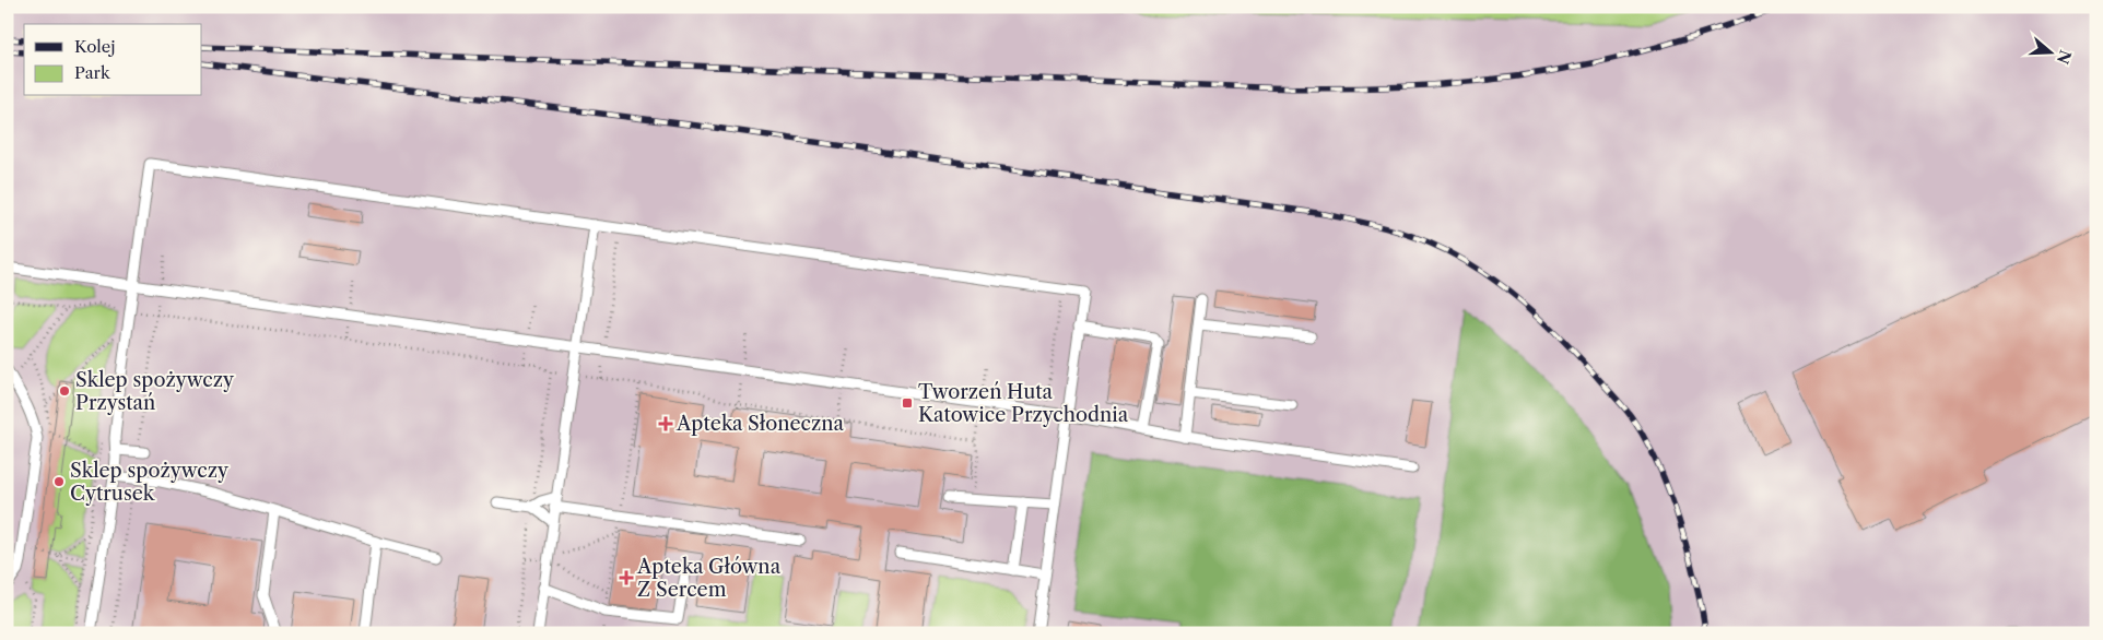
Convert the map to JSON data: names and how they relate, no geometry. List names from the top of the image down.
{
  "places": {
    "other": ["Sklep spożywczy Przystań", "Sklep spożywczy Cytrusek"],
    "transit": ["Tworzeń Huta Katowice Przychodnia"],
    "health": ["Apteka Słoneczna", "Apteka Główna Z Sercem"]
  },
  "legend": ["Kolej", "Park"],
  "north": "right"
}
